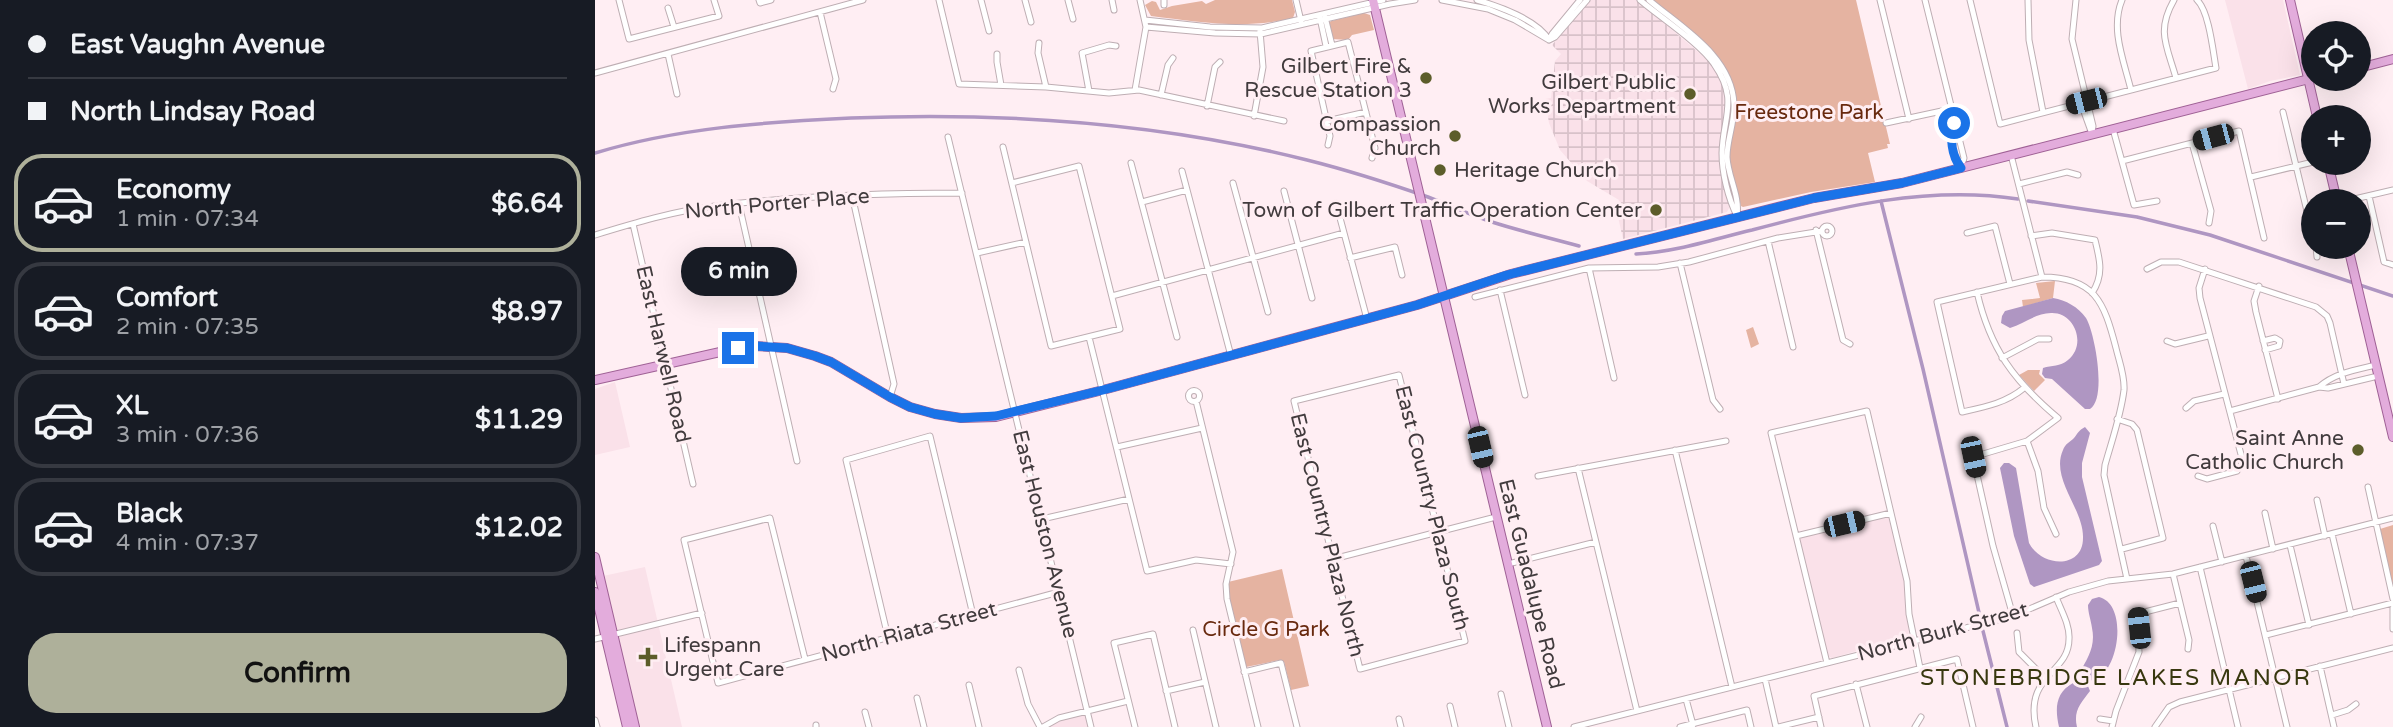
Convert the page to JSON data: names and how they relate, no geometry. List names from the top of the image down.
{
  "streets": {
    "main road": ["East Guadalupe Road"],
    "street": [
      "North Porter Place",
      "East Harwell Road",
      "East Country Plaza South",
      "East Houston Avenue",
      "East Country Plaza North",
      "North Riata Street",
      "North Burk Street"
    ]
  },
  "crossings": [
    ["North Porter Place", "East Harwell Road"],
    ["North Porter Place", "East Houston Avenue"],
    ["East Country Plaza South", "East Country Plaza North"],
    ["East Houston Avenue", "North Riata Street"]
  ],
  "districts": ["STONEBRIDGE LAKES MANOR"],
  "parks": ["Freestone Park", "Circle G Park"],
  "places": {
    "other": [
      "Gilbert Fire & Rescue Station 3",
      "Gilbert Public Works Department",
      "Compassion Church",
      "Heritage Church",
      "Town of Gilbert Traffic Operation Center",
      "Saint Anne Catholic Church"
    ],
    "health": ["Lifespann Urgent Care"]
  },
  "page": {
    "banner": ["East Vaughn Avenue", "North Lindsay Road"],
    "map_buttons": ["+", "−"],
    "list": [
      {
        "name": "Economy",
        "note": "1 min · 07:34",
        "value": "$6.64"
      },
      {
        "name": "Comfort",
        "note": "2 min · 07:35",
        "value": "$8.97"
      },
      {
        "name": "XL",
        "note": "3 min · 07:36",
        "value": "$11.29"
      },
      {
        "name": "Black",
        "note": "4 min · 07:37",
        "value": "$12.02"
      }
    ],
    "bubble": "6 min",
    "buttons": "Confirm"
  }
}
